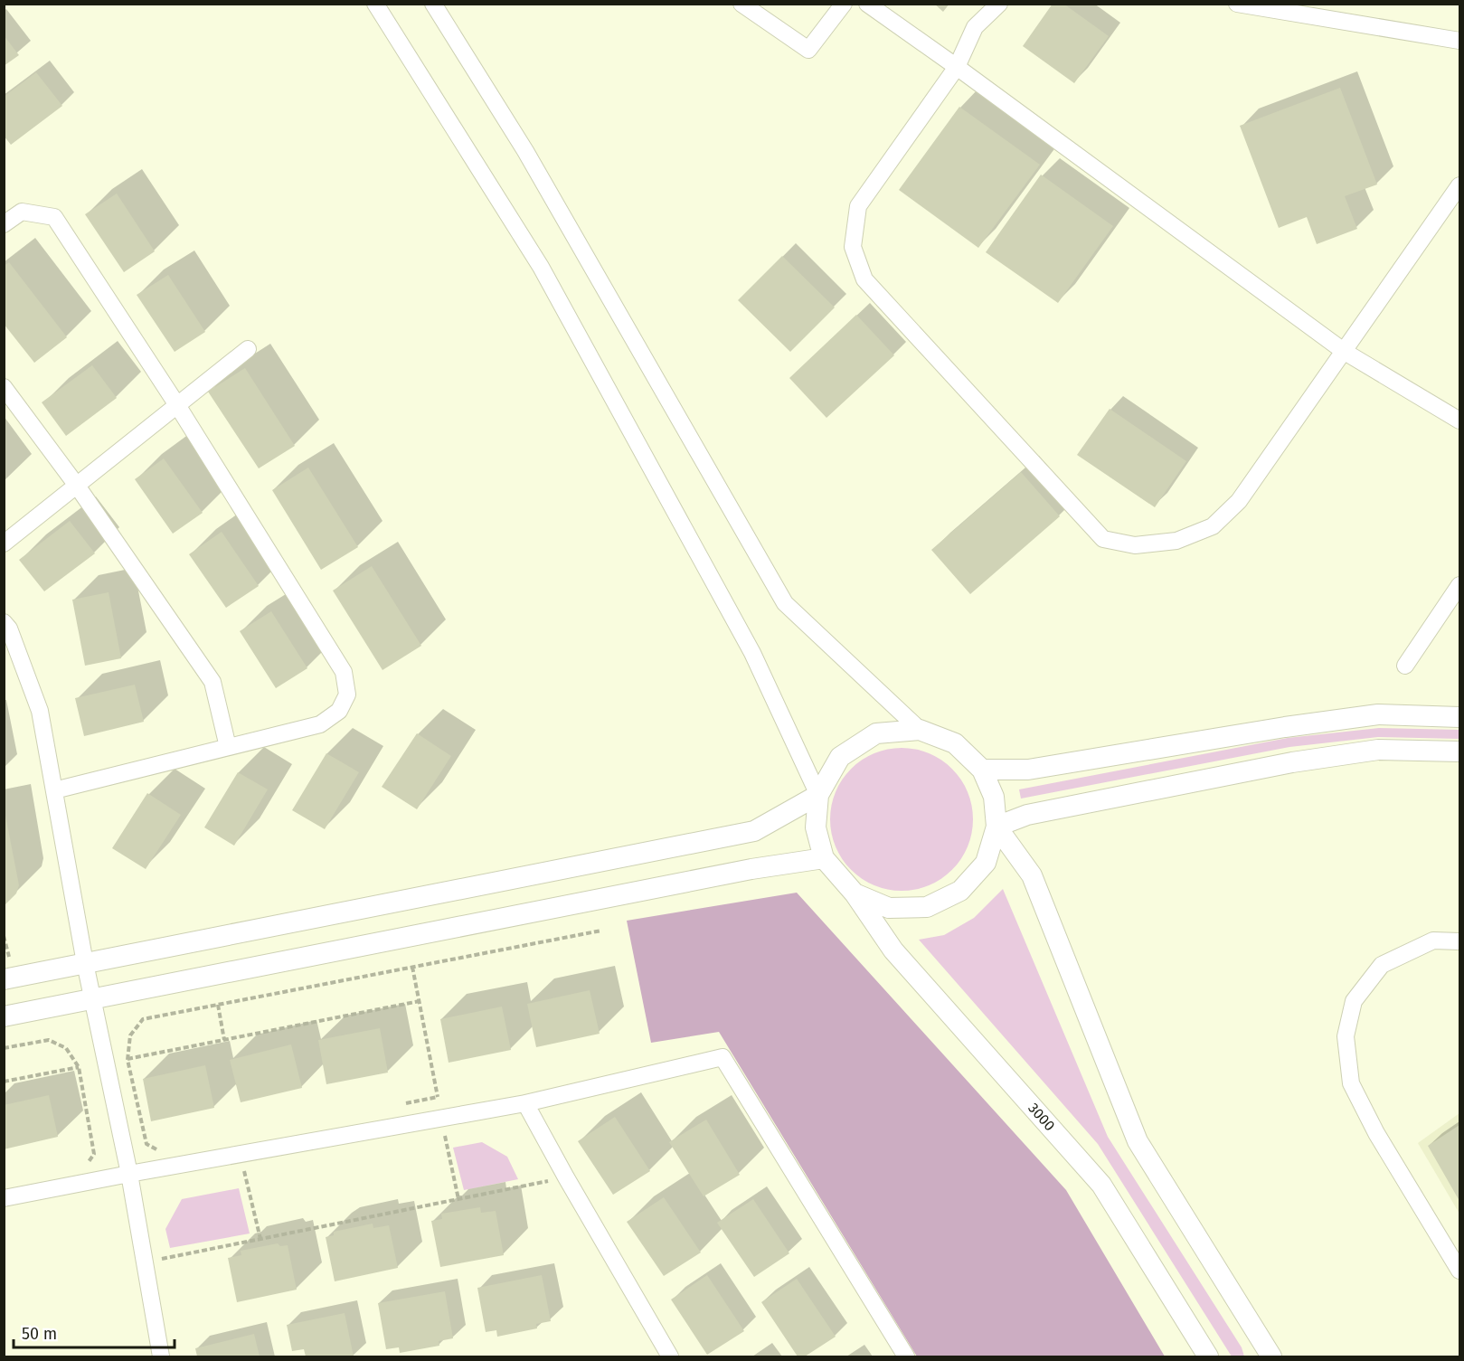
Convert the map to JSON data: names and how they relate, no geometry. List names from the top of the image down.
{
  "streets": {
    "street": ["3000"]
  },
  "scale_bar": "50 m"
}
